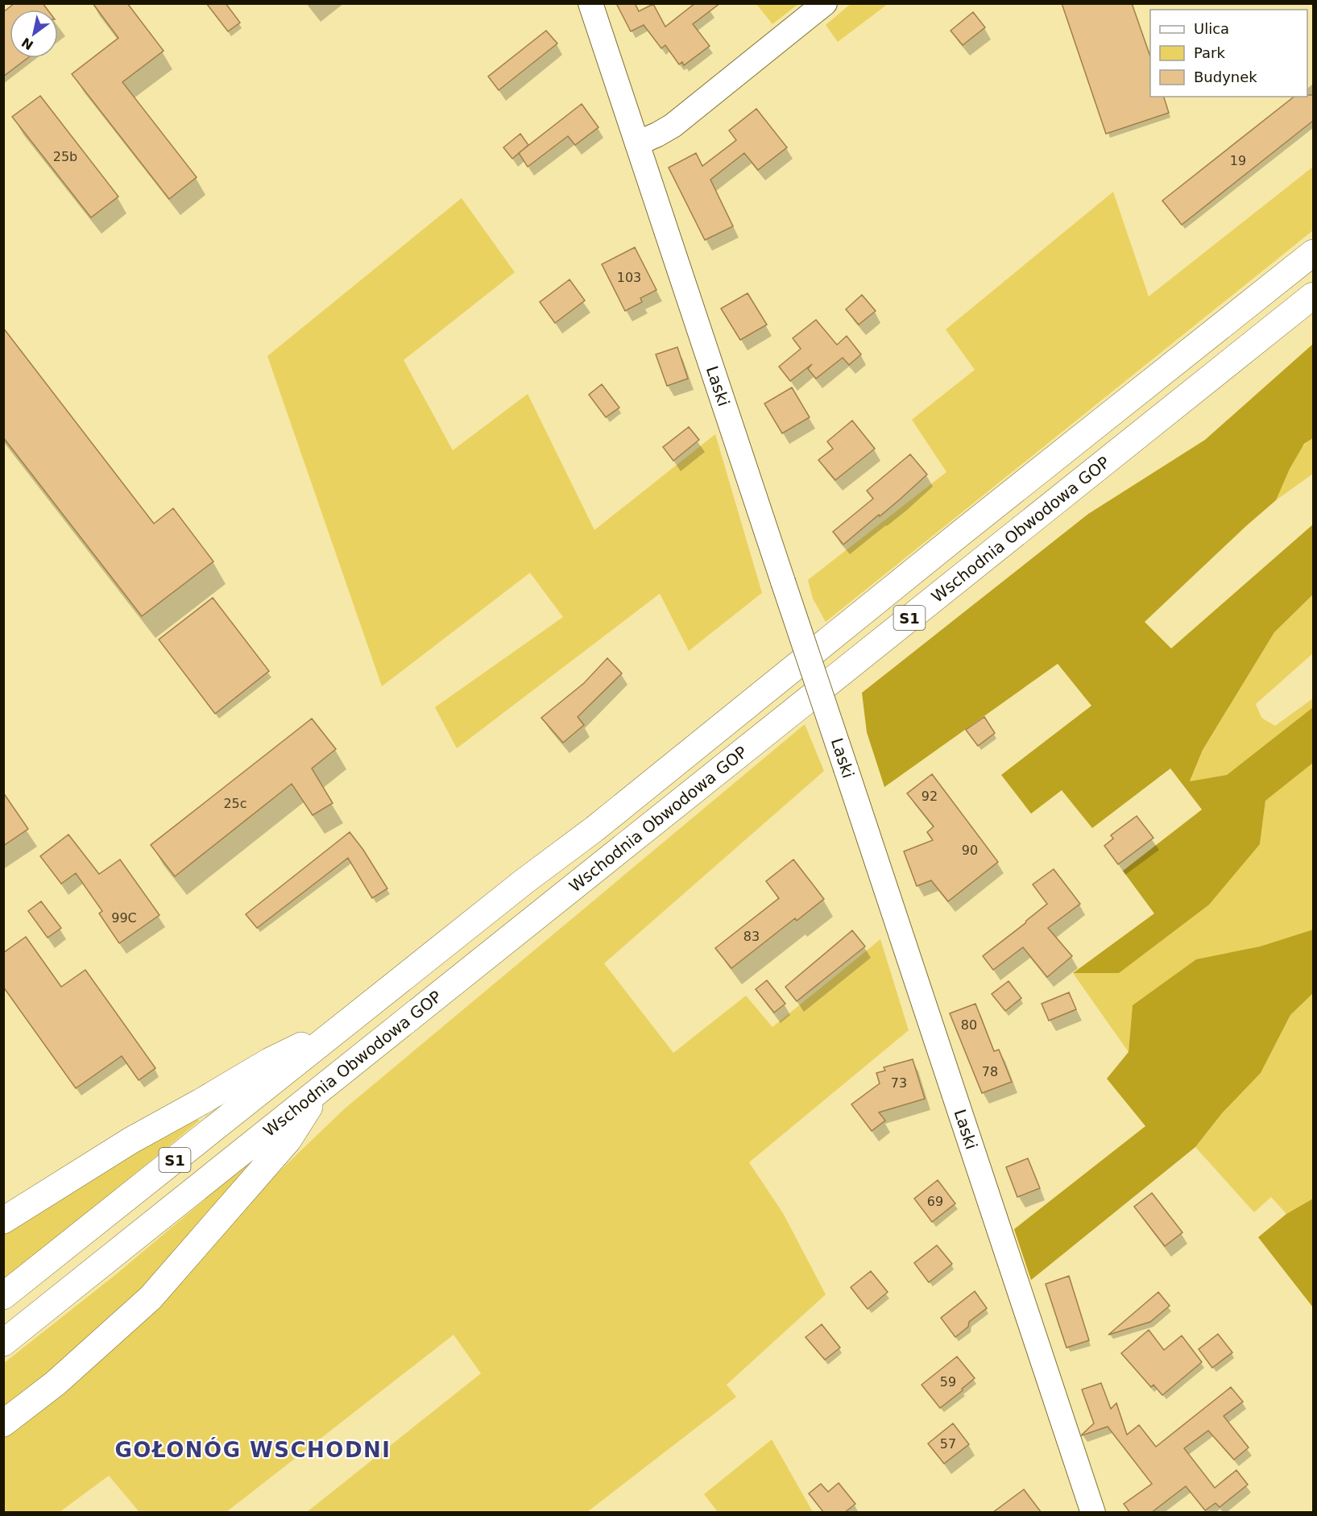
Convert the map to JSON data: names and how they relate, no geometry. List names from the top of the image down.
{
  "streets": {
    "highway": ["Wschodnia Obwodowa GOP", "S1"],
    "street": ["Laski"]
  },
  "districts": ["GOŁONÓG WSCHODNI"],
  "house_numbers": [
    "25b",
    "19",
    "103",
    "92",
    "25c",
    "90",
    "99C",
    "83",
    "80",
    "78",
    "73",
    "69",
    "59",
    "57"
  ],
  "legend": ["Ulica", "Park", "Budynek"],
  "north": "bottom left"
}
